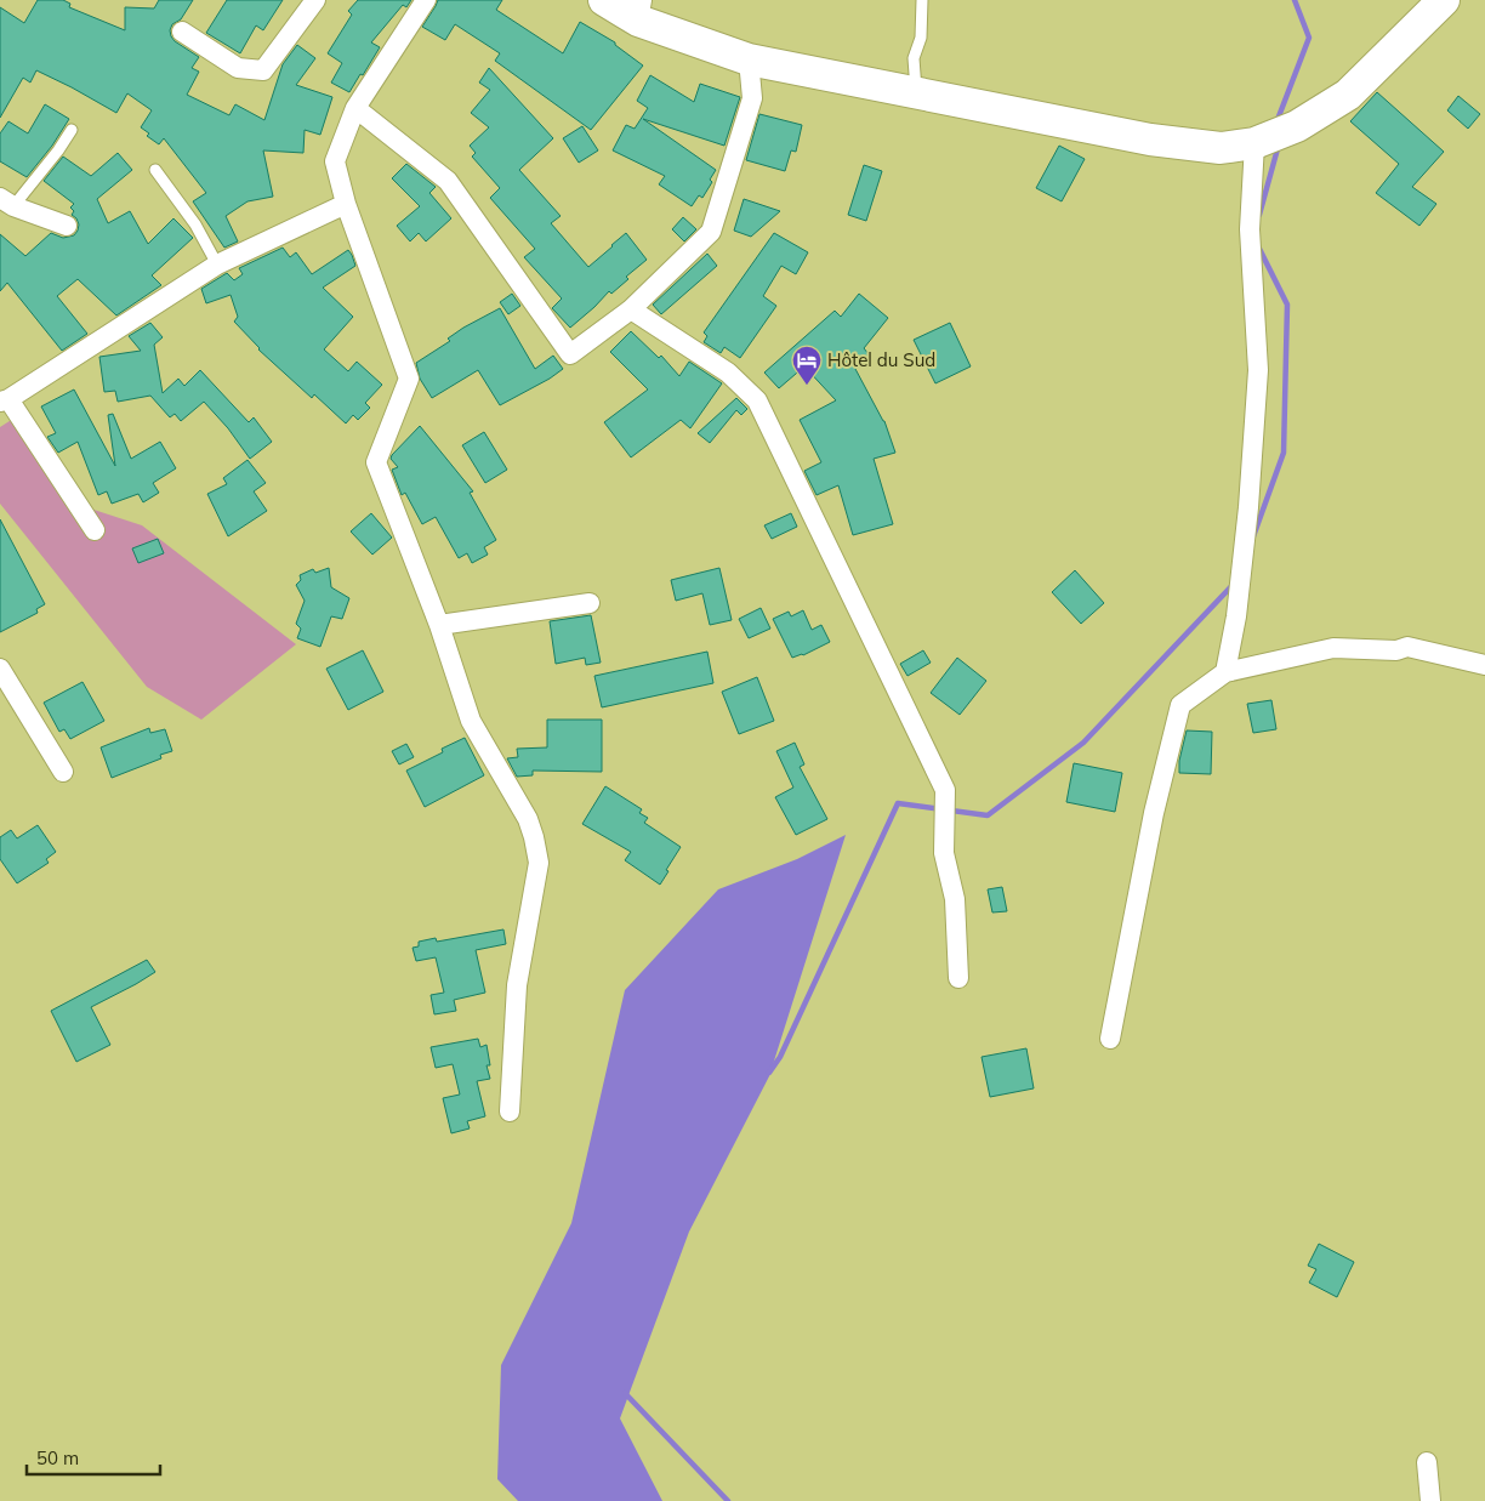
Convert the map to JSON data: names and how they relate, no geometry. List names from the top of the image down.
{
  "places": {
    "hotel": ["Hôtel du Sud"]
  },
  "scale_bar": "50 m"
}
